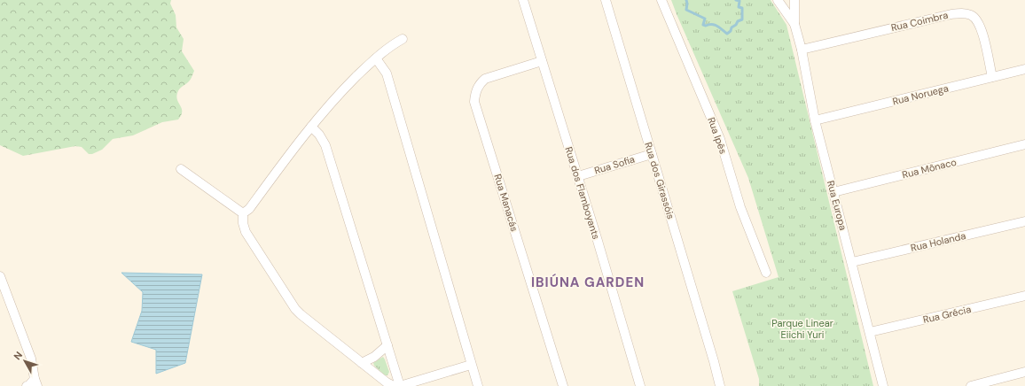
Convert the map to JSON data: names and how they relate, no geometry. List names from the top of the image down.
{
  "streets": {
    "street": [
      "Rua Coimbra",
      "Rua Noruega",
      "Rua Ipês",
      "Rua Sofia",
      "Rua Mônaco",
      "Rua dos Girassóis",
      "Rua dos Flamboyants",
      "Rua Manacás",
      "Rua Europa",
      "Rua Holanda",
      "Rua Grécia"
    ]
  },
  "crossings": [
    ["Rua Coimbra", "Rua Noruega"],
    ["Rua Coimbra", "Rua Europa"],
    ["Rua Noruega", "Rua Europa"],
    ["Rua Sofia", "Rua dos Girassóis"],
    ["Rua Sofia", "Rua dos Flamboyants"],
    ["Rua Mônaco", "Rua Europa"],
    ["Rua dos Flamboyants", "Rua Manacás"],
    ["Rua Europa", "Rua Holanda"],
    ["Rua Europa", "Rua Grécia"]
  ],
  "districts": ["IBIÚNA GARDEN"],
  "parks": ["Parque Linear Eiichi Yuri"],
  "north": "top left"
}
